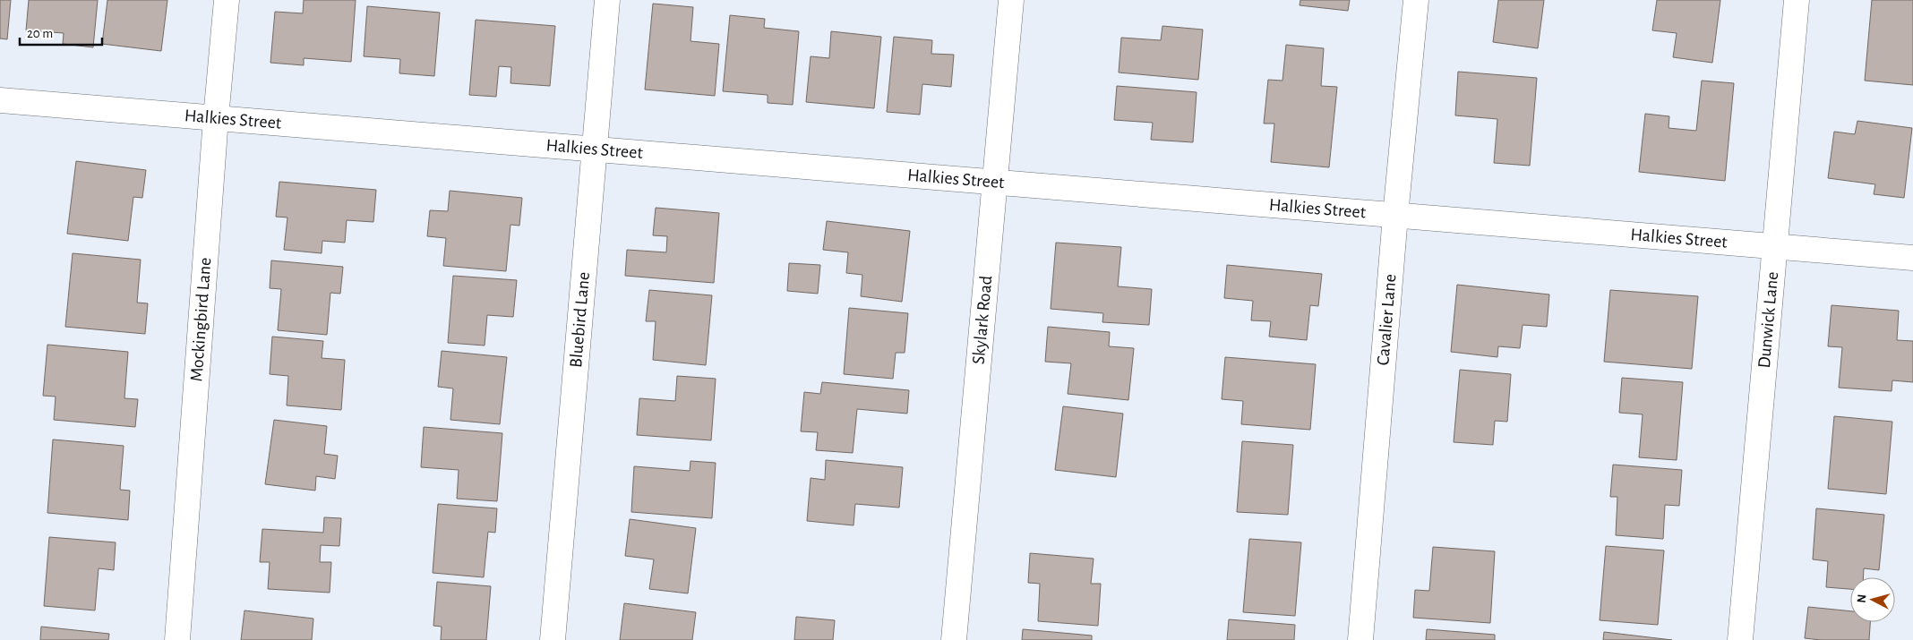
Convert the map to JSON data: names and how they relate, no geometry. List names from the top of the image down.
{
  "streets": {
    "street": [
      "Halkies Street",
      "Mockingbird Lane",
      "Bluebird Lane",
      "Skylark Road",
      "Cavalier Lane",
      "Dunwick Lane"
    ]
  },
  "crossings": [
    ["Halkies Street", "Mockingbird Lane"],
    ["Halkies Street", "Bluebird Lane"],
    ["Halkies Street", "Skylark Road"],
    ["Halkies Street", "Cavalier Lane"],
    ["Halkies Street", "Dunwick Lane"]
  ],
  "scale_bar": "20 m",
  "north": "left"
}
